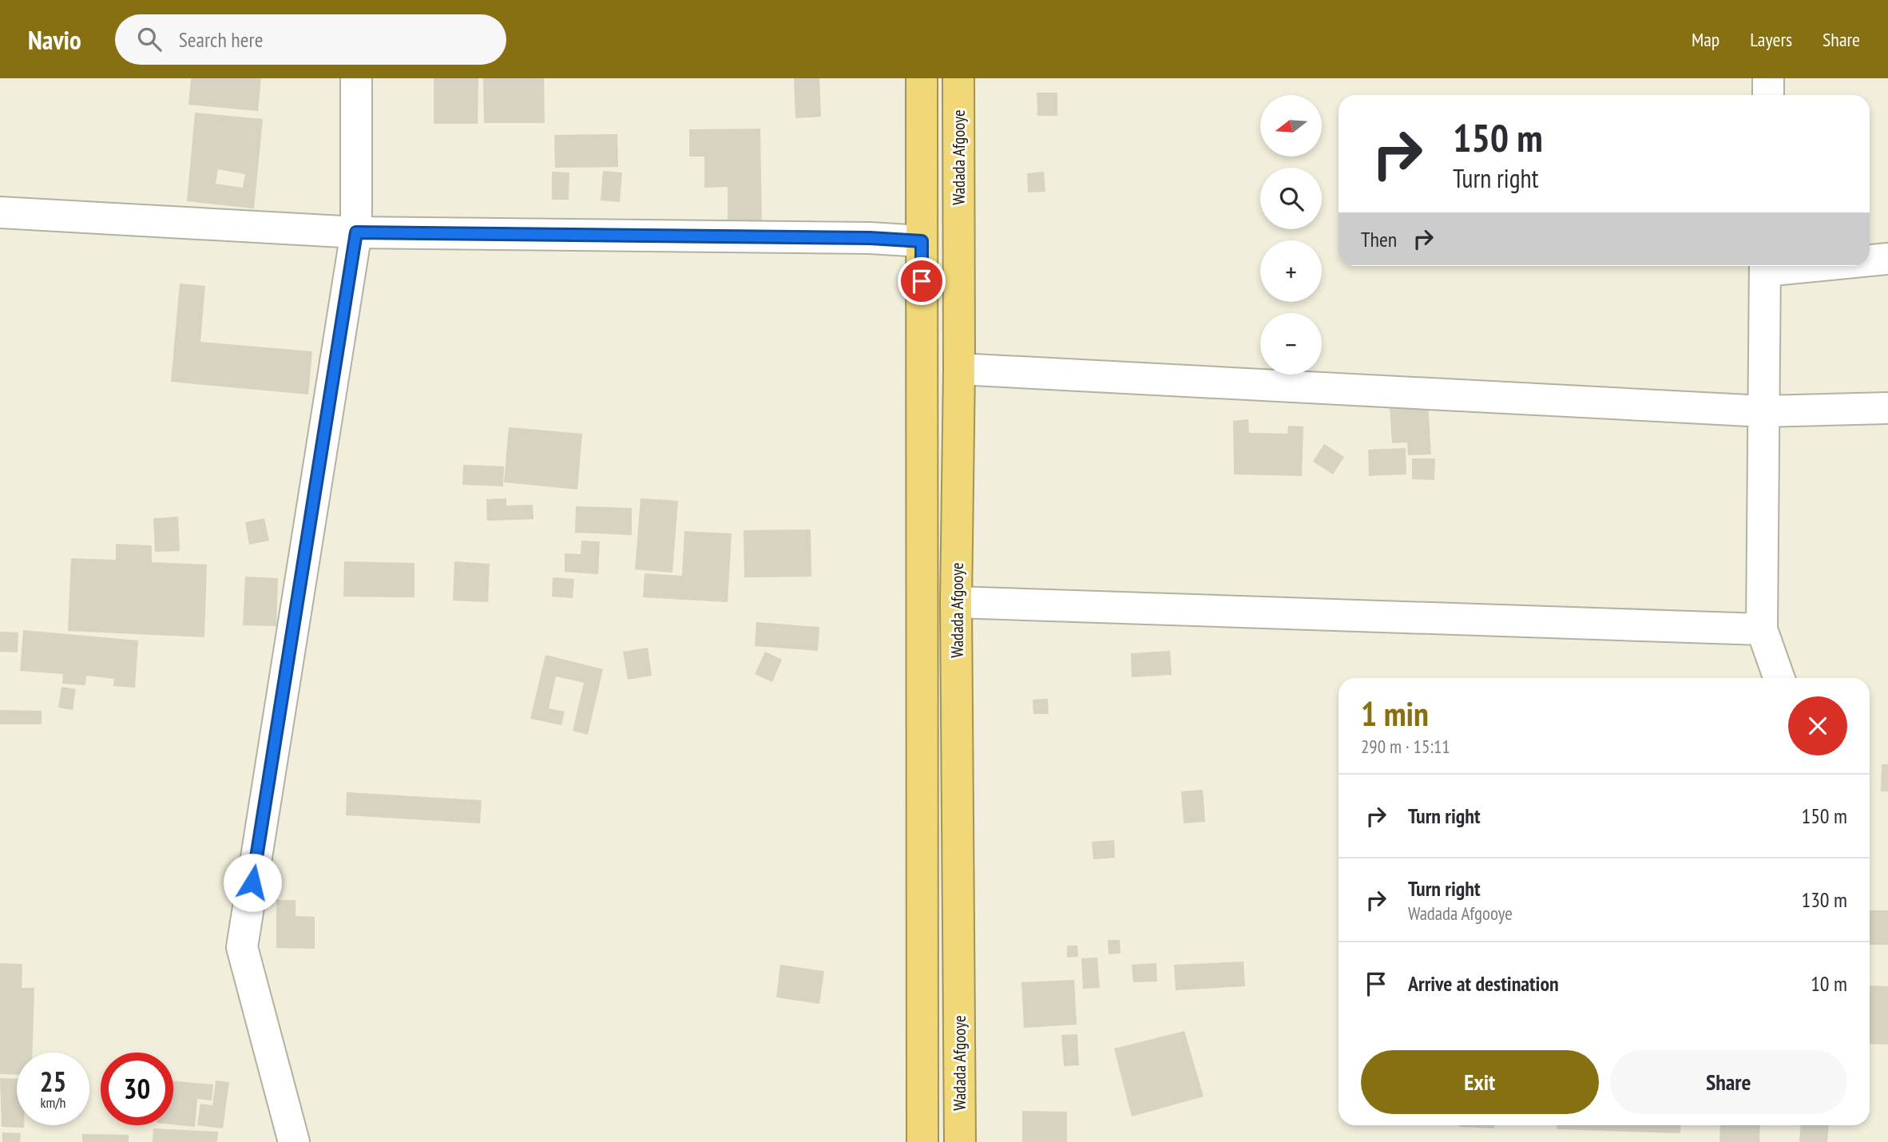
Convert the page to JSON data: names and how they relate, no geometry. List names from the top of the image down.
{
  "streets": {
    "highway": ["Wadada Afgooye"]
  },
  "north": "left",
  "page": {
    "header": "Navio",
    "search": "Search here",
    "nav": ["Map", "Layers", "Share"],
    "map_buttons": ["+", "−"],
    "turn": ["150 m", "Turn right"],
    "then": "Then",
    "heading": ["1 min", "290 m · 15:11"],
    "list": [
      {
        "name": "Turn right",
        "value": "150 m"
      },
      {
        "name": "Turn right",
        "note": "Wadada Afgooye",
        "value": "130 m"
      },
      {
        "name": "Arrive at destination",
        "value": "10 m"
      }
    ],
    "buttons": ["Exit", "Share"],
    "speed": "25 km/h",
    "limit": "30"
  }
}
